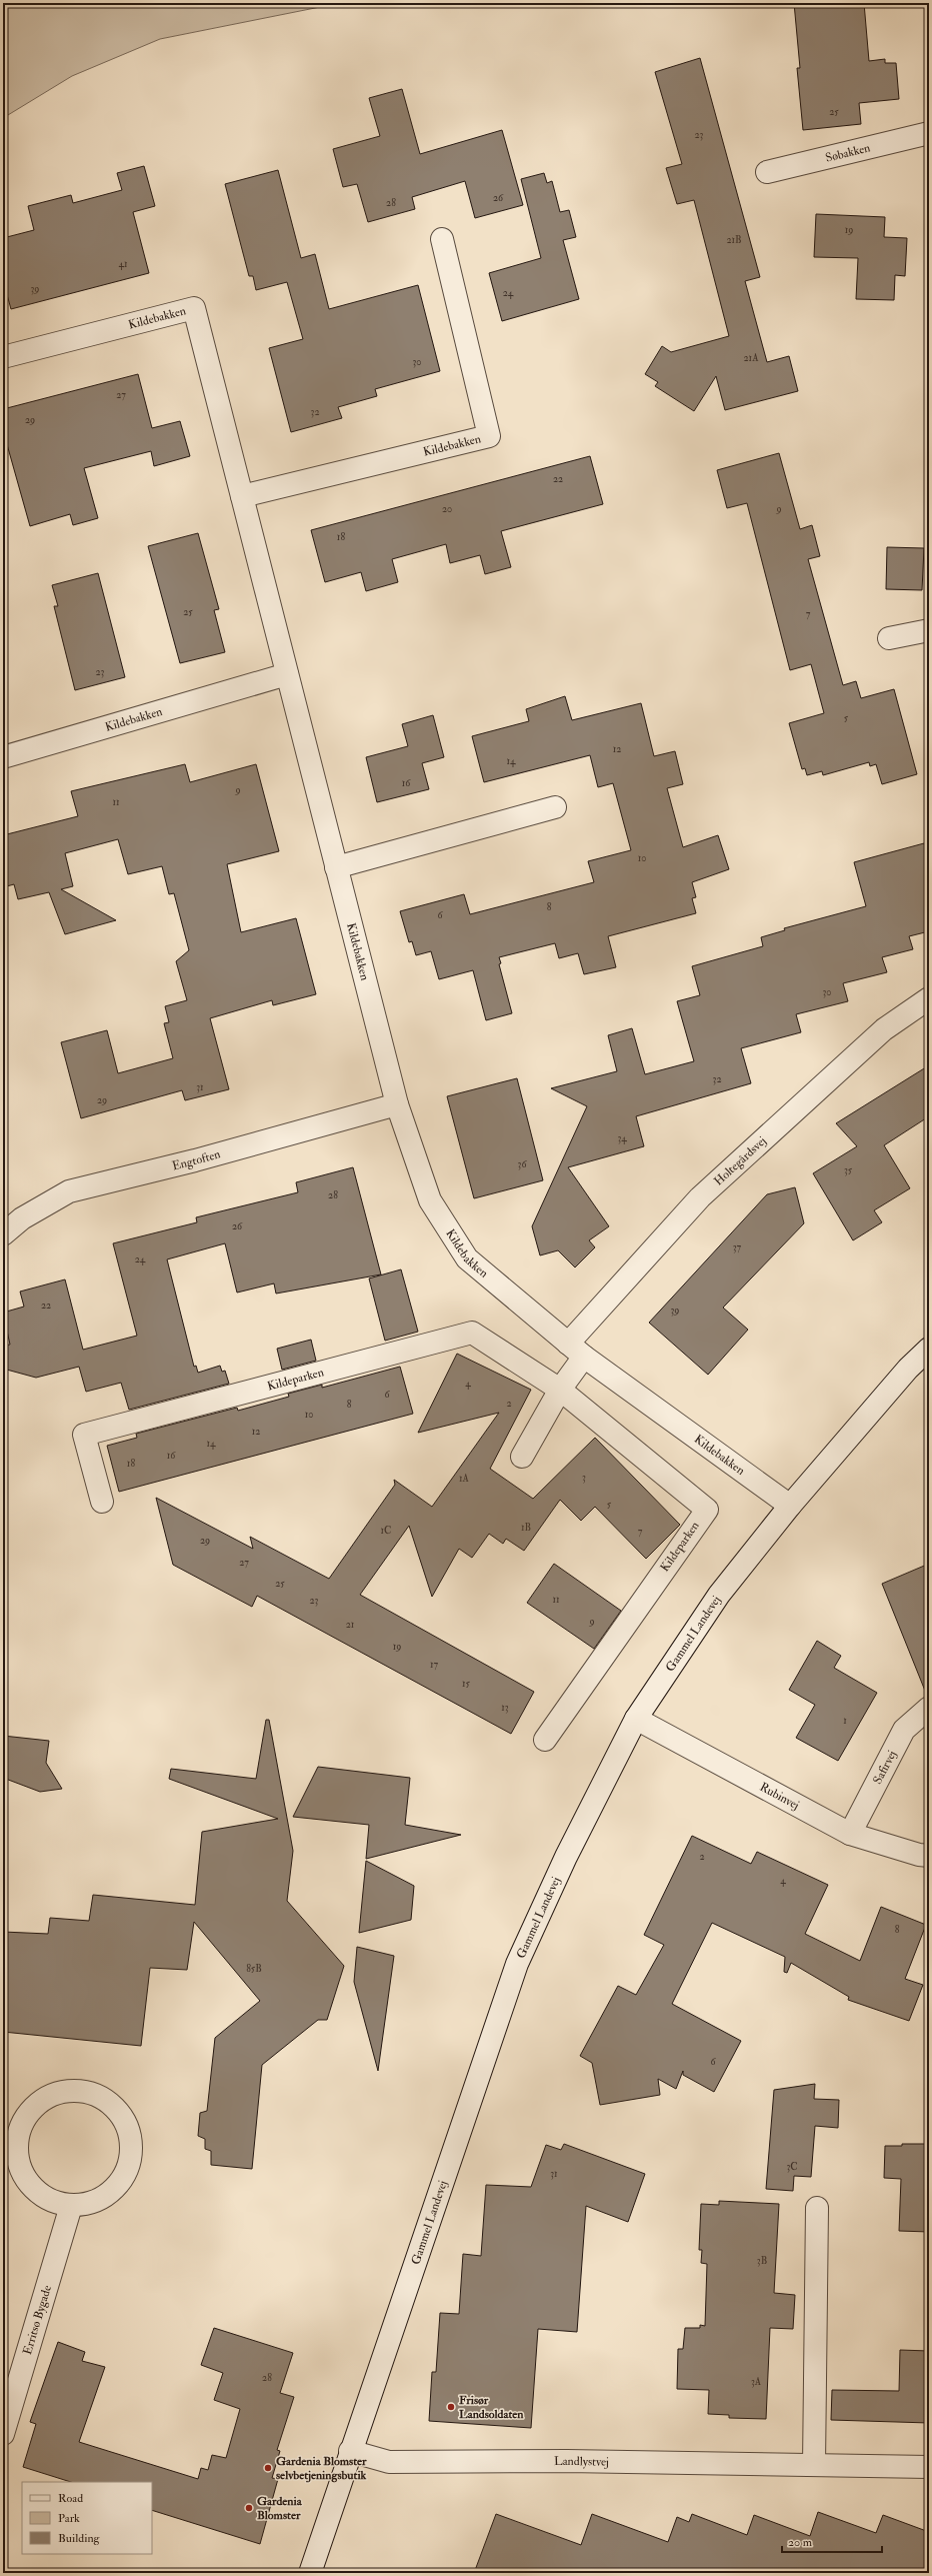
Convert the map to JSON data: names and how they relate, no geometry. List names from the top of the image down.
{
  "streets": {
    "street": [
      "Søbakken",
      "Kildebakken",
      "Engtoften",
      "Holtegårdsvej",
      "Kildeparken",
      "Gammel Landevej",
      "Safirvej",
      "Rubinvej",
      "Erritsø Bygade",
      "Landlystvej"
    ]
  },
  "crossings": [
    ["Kildebakken", "Engtoften"],
    ["Kildebakken", "Holtegårdsvej"],
    ["Kildebakken", "Gammel Landevej"],
    ["Gammel Landevej", "Rubinvej"],
    ["Gammel Landevej", "Landlystvej"],
    ["Safirvej", "Rubinvej"]
  ],
  "places": ["Frisør Landsoldaten", "Gardenia Blomster selvbetjeningsbutik", "Gardenia Blomster"],
  "house_numbers": [
    "25",
    "23",
    "26",
    "28",
    "19",
    "21B",
    "41",
    "39",
    "24",
    "21A",
    "30",
    "27",
    "32",
    "29",
    "22",
    "20",
    "9",
    "18",
    "25",
    "7",
    "23",
    "5",
    "12",
    "14",
    "16",
    "9",
    "11",
    "10",
    "8",
    "6",
    "30",
    "32",
    "31",
    "29",
    "34",
    "36",
    "35",
    "28",
    "26",
    "37",
    "24",
    "22",
    "39",
    "4",
    "6",
    "2",
    "8",
    "10",
    "12",
    "14",
    "16",
    "18",
    "3",
    "1A",
    "5",
    "1B",
    "1C",
    "7",
    "29",
    "27",
    "25",
    "11",
    "23",
    "9",
    "21",
    "19",
    "17",
    "15",
    "13",
    "1",
    "2",
    "4",
    "8",
    "85B",
    "6",
    "3C",
    "31",
    "3B",
    "28",
    "3A"
  ],
  "legend": ["Road", "Park", "Building"],
  "scale_bar": "20 m"
}
